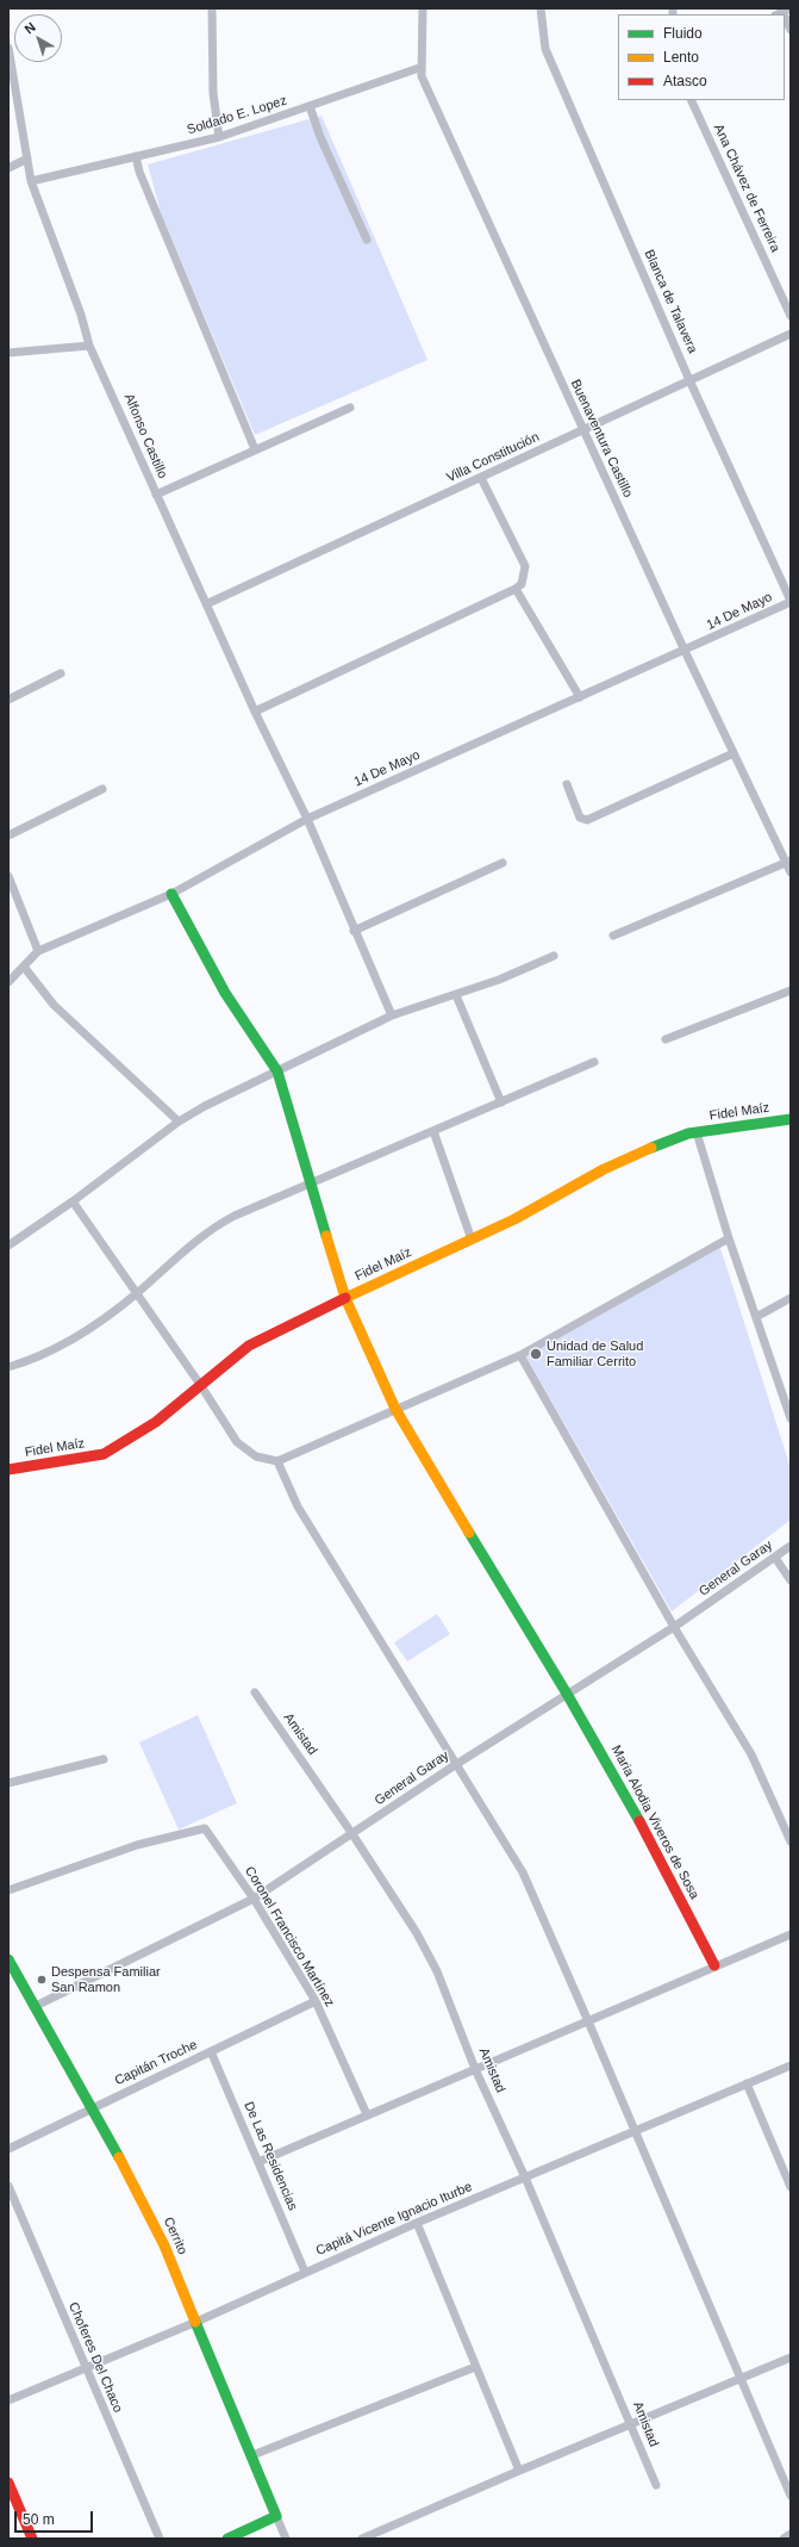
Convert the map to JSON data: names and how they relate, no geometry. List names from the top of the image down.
{
  "streets": {
    "street": [
      "Soldado E. Lopez",
      "Ana Chávez de Ferreira",
      "Blanca de Talavera",
      "Alfonso Castillo",
      "Buenaventura Castillo",
      "Villa Constitución",
      "14 De Mayo",
      "Fidel Maíz",
      "General Garay",
      "Amistad",
      "Maria Alodia Viveros de Sosa",
      "Coronel Francisco Martínez",
      "Capitán Troche",
      "De Las Residencias",
      "Capitá Vicente Ignacio Iturbe",
      "Cerrito",
      "Choferes Del Chaco"
    ]
  },
  "crossings": [
    ["Soldado E. Lopez", "Alfonso Castillo"],
    ["Soldado E. Lopez", "Buenaventura Castillo"],
    ["Blanca de Talavera", "Villa Constitución"],
    ["Blanca de Talavera", "14 De Mayo"],
    ["Alfonso Castillo", "Villa Constitución"],
    ["Alfonso Castillo", "14 De Mayo"],
    ["Buenaventura Castillo", "Villa Constitución"],
    ["Buenaventura Castillo", "14 De Mayo"],
    ["14 De Mayo", "Maria Alodia Viveros de Sosa"],
    ["Fidel Maíz", "Maria Alodia Viveros de Sosa"],
    ["General Garay", "Amistad"],
    ["General Garay", "Maria Alodia Viveros de Sosa"],
    ["General Garay", "Coronel Francisco Martínez"],
    ["General Garay", "Cerrito"],
    ["Amistad", "Capitá Vicente Ignacio Iturbe"],
    ["Coronel Francisco Martínez", "Capitán Troche"],
    ["Capitán Troche", "De Las Residencias"],
    ["Capitán Troche", "Cerrito"],
    ["De Las Residencias", "Capitá Vicente Ignacio Iturbe"],
    ["Capitá Vicente Ignacio Iturbe", "Cerrito"],
    ["Capitá Vicente Ignacio Iturbe", "Choferes Del Chaco"]
  ],
  "places": ["Unidad de Salud Familiar Cerrito", "Despensa Familiar San Ramon"],
  "legend": ["Fluido", "Lento", "Atasco"],
  "scale_bar": "50 m",
  "north": "top left"
}
